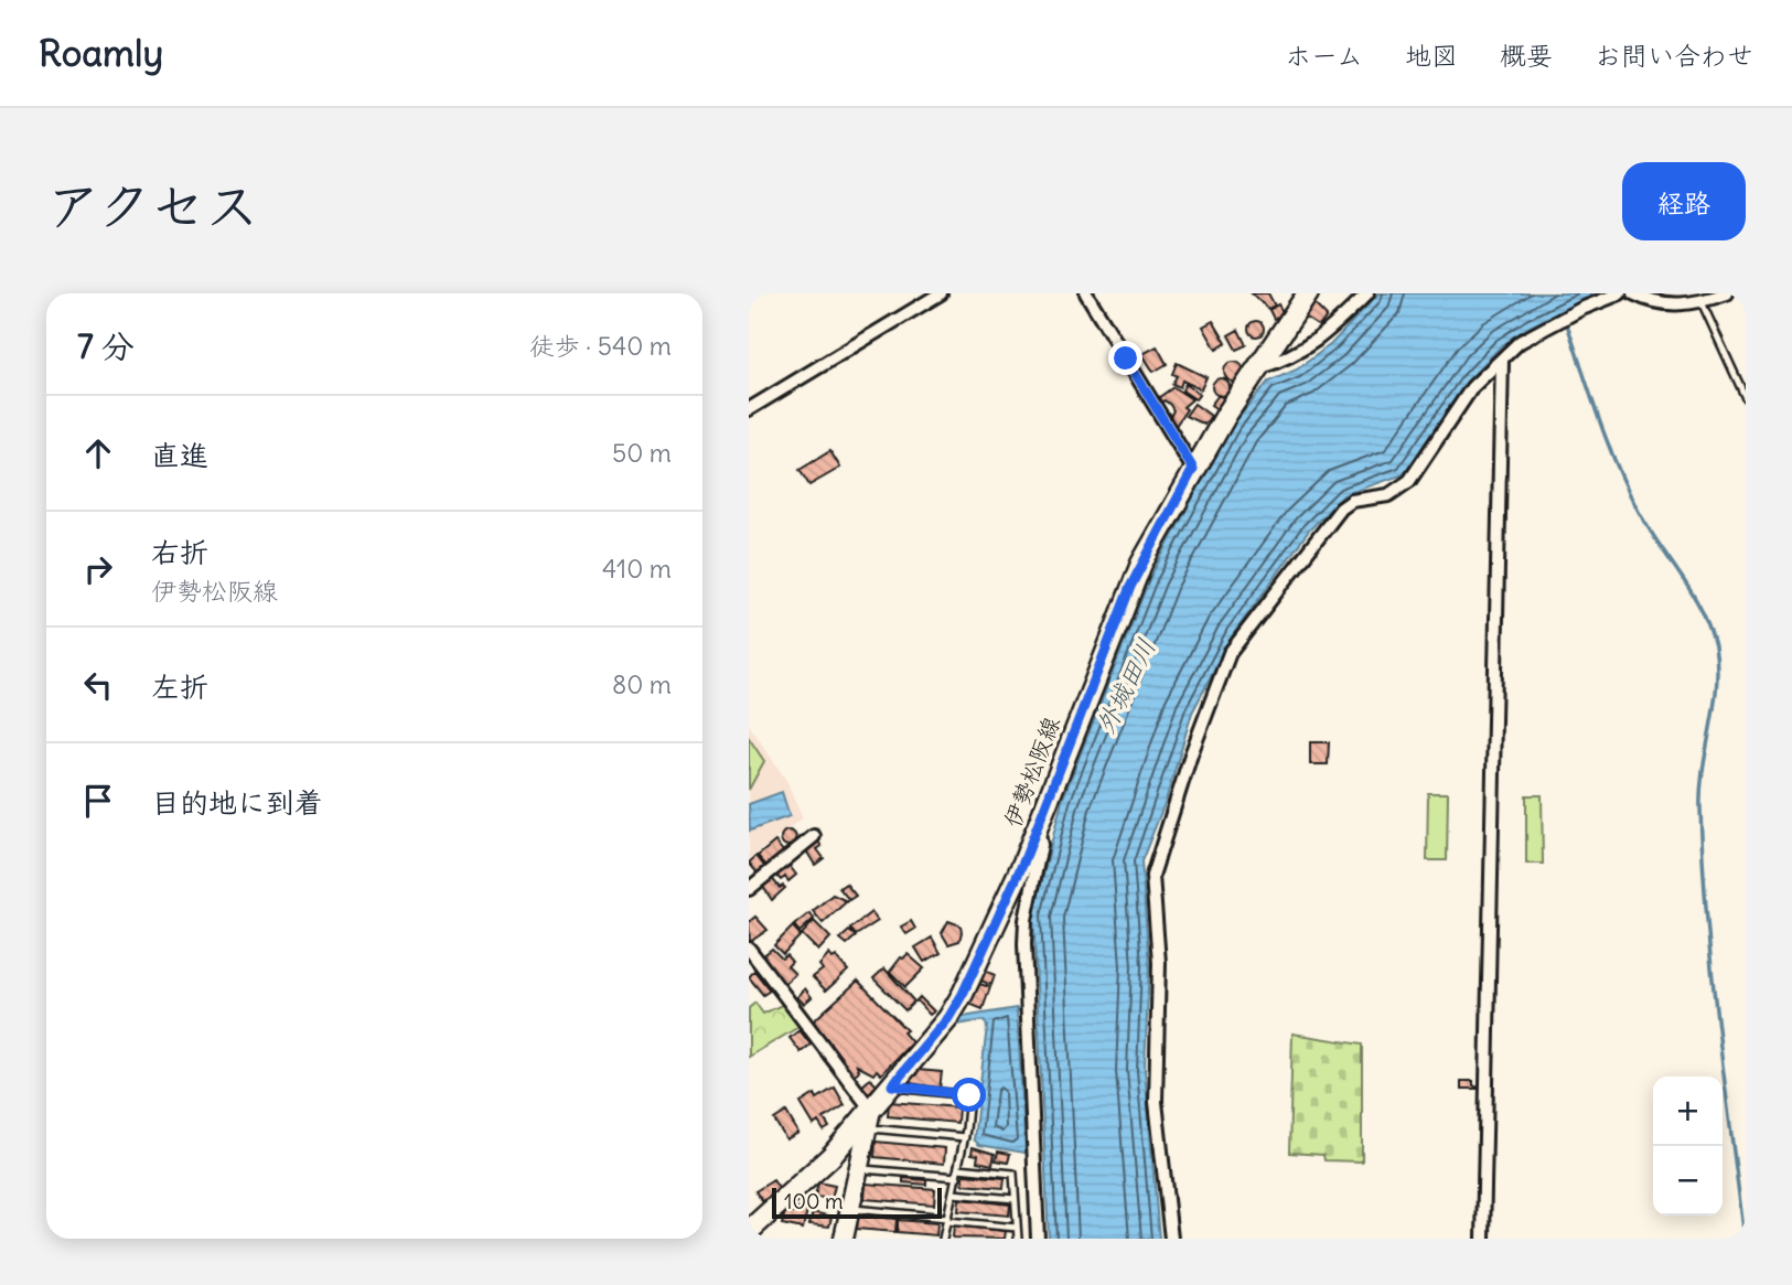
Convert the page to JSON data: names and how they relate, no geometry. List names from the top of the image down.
{
  "streets": {
    "main road": ["伊勢松阪線"]
  },
  "water": ["外城田川"],
  "scale_bar": "100 m",
  "page": {
    "header": "Roamly",
    "nav": [
      "ホーム",
      "地図",
      "概要",
      "お問い合わせ"
    ],
    "title": "アクセス",
    "buttons": "経路",
    "heading": ["7 分", "徒歩 · 540 m"],
    "list": [
      ["直進", "50 m"],
      ["右折", "伊勢松阪線", "410 m"],
      ["左折", "80 m"],
      "目的地に到着"
    ],
    "map_buttons": ["+", "−"],
    "scale": "100 m"
  }
}
